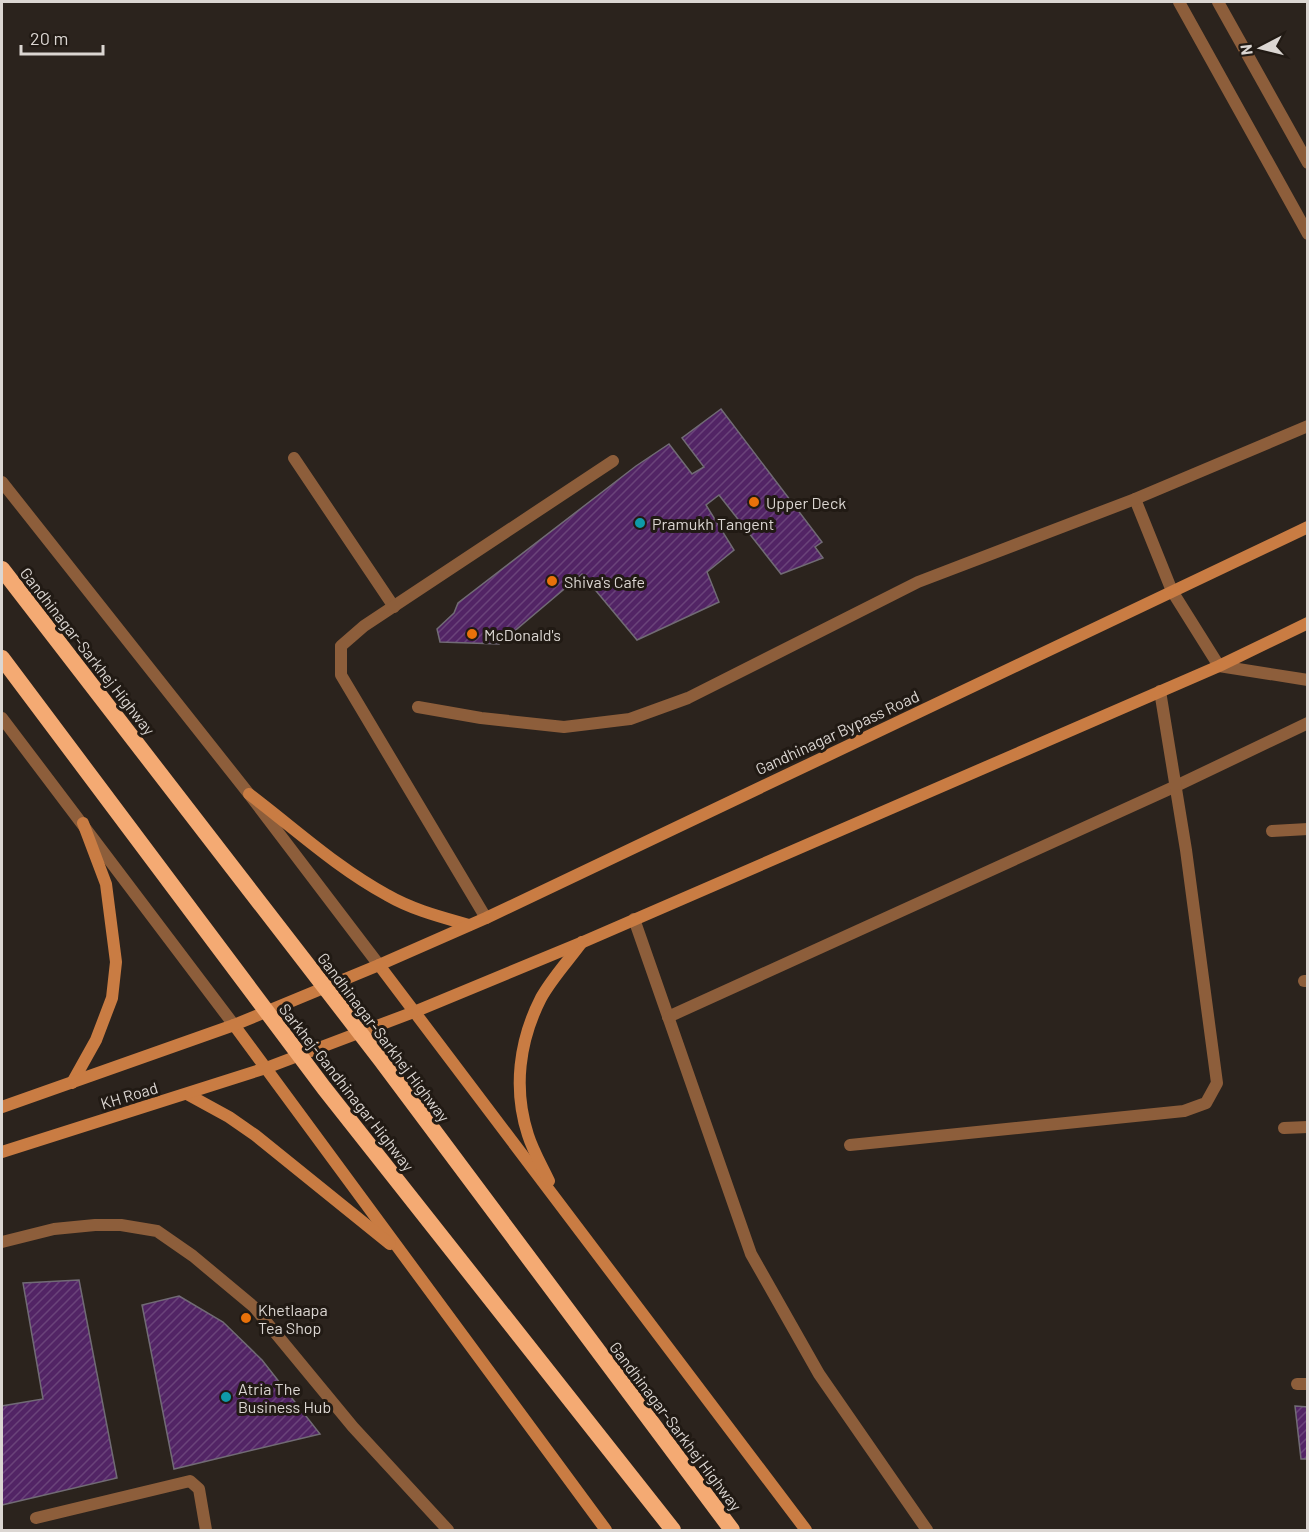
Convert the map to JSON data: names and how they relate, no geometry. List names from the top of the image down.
{
  "streets": {
    "highway": ["Gandhinagar-Sarkhej Highway", "Sarkhej-Gandhinagar Highway"],
    "main road": ["Gandhinagar Bypass Road", "KH Road"]
  },
  "crossings": [
    ["Gandhinagar Bypass Road", "KH Road"]
  ],
  "places": [
    "Upper Deck",
    "Pramukh Tangent",
    "Shiva's Cafe",
    "McDonald's",
    "Khetlaapa Tea Shop",
    "Atria The Business Hub"
  ],
  "scale_bar": "20 m",
  "north": "left"
}
